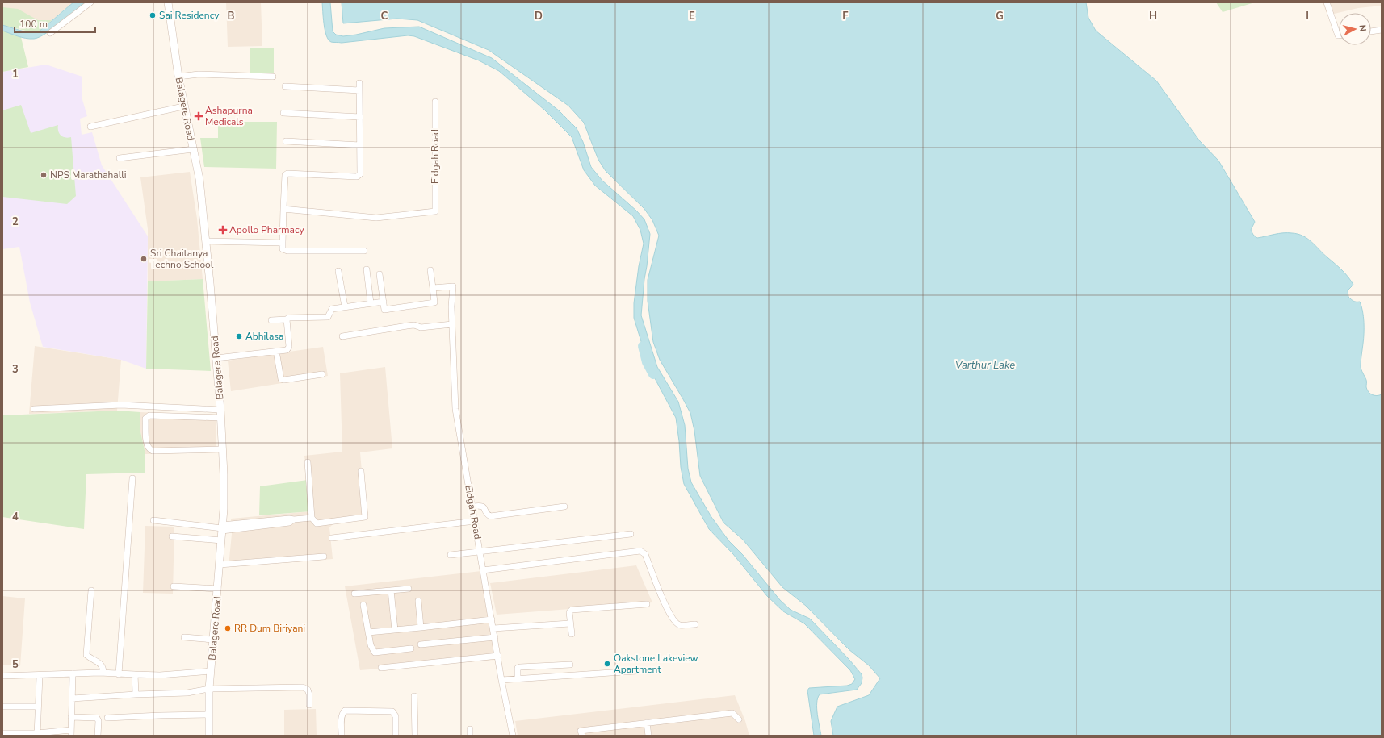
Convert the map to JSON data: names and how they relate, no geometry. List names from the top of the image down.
{
  "streets": {
    "street": ["Balagere Road", "Eidgah Road"]
  },
  "water": ["Varthur Lake"],
  "places": {
    "other": [
      "Sai Residency",
      "NPS Marathahalli",
      "Sri Chaitanya Techno School",
      "Abhilasa",
      "RR Dum Biriyani",
      "Oakstone Lakeview Apartment"
    ],
    "health": ["Ashapurna Medicals", "Apollo Pharmacy"]
  },
  "scale_bar": "100 m",
  "north": "right",
  "grid": {
    "columns": [
      "B",
      "C",
      "D",
      "E",
      "F",
      "G",
      "H",
      "I"
    ],
    "rows": [
      "1",
      "2",
      "3",
      "4",
      "5"
    ]
  }
}
